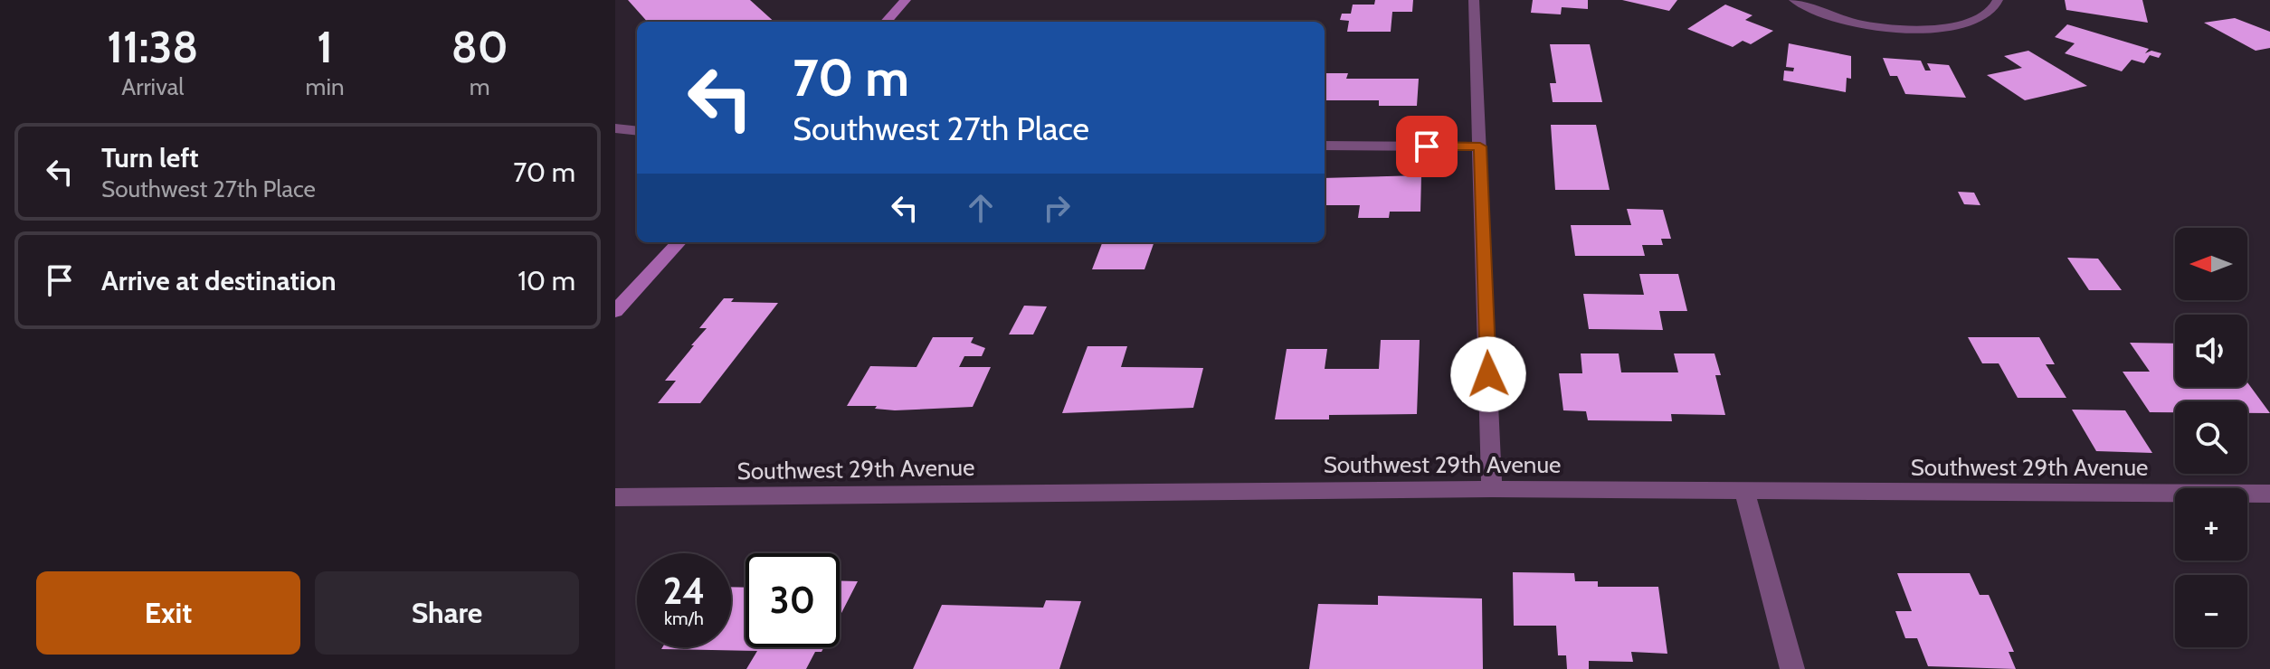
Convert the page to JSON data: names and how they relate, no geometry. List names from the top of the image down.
{
  "streets": {
    "street": ["Southwest 29th Avenue"]
  },
  "north": "left",
  "page": {
    "eta": [
      "11:38",
      "Arrival",
      "1",
      "min",
      "80",
      "m"
    ],
    "turn": ["70 m", "Southwest 27th Place"],
    "list": [
      {
        "name": "Turn left",
        "note": "Southwest 27th Place",
        "value": "70 m"
      },
      {
        "name": "Arrive at destination",
        "value": "10 m"
      }
    ],
    "map_buttons": ["+", "−"],
    "speed": "24 km/h",
    "limit": "30",
    "buttons": ["Exit", "Share"]
  }
}
